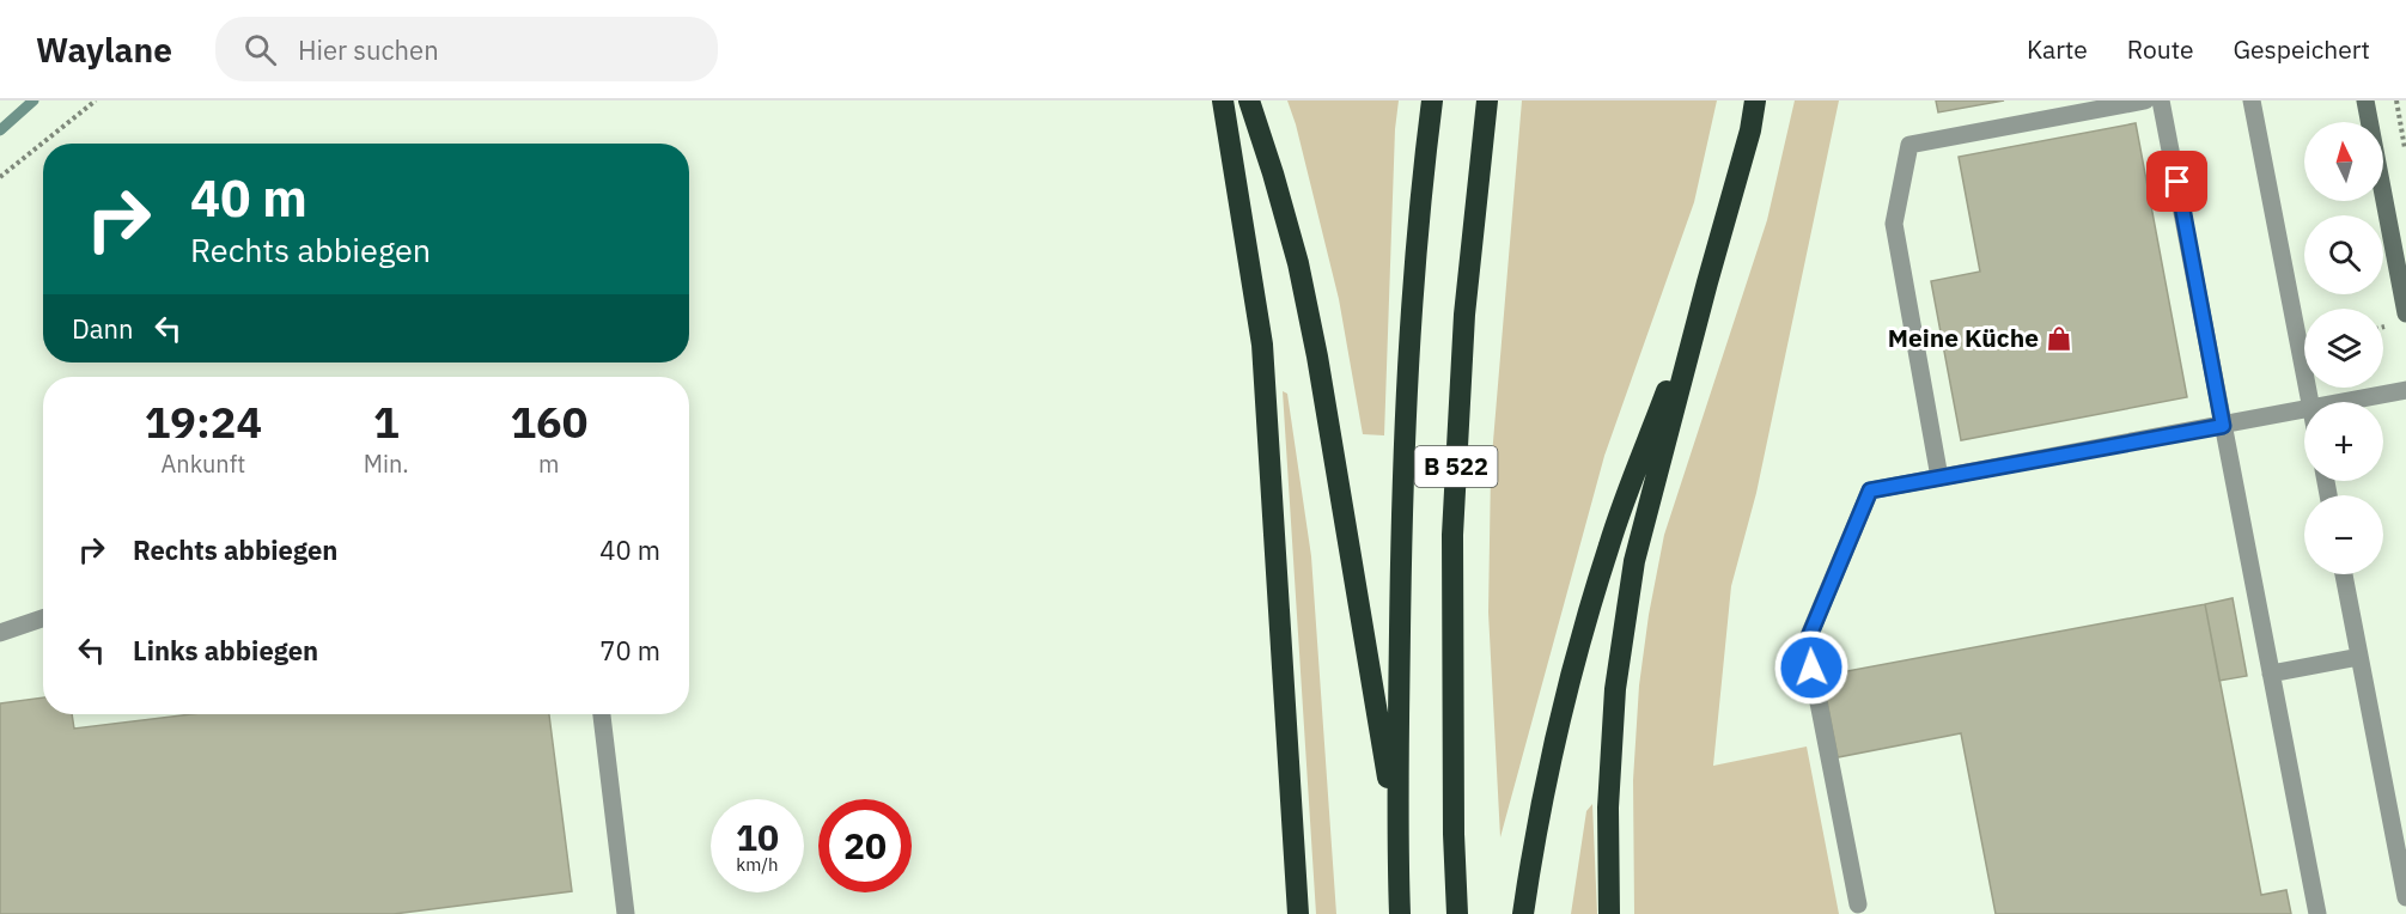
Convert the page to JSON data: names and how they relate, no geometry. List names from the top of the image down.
{
  "streets": {
    "highway": ["B 522"]
  },
  "places": {
    "shop": ["Meine Küche"]
  },
  "north": "top",
  "page": {
    "header": "Waylane",
    "search": "Hier suchen",
    "nav": ["Karte", "Route", "Gespeichert"],
    "map_buttons": ["+", "−"],
    "turn": ["40 m", "Rechts abbiegen"],
    "then": "Dann",
    "eta": [
      "19:24",
      "Ankunft",
      "1",
      "Min.",
      "160",
      "m"
    ],
    "list": [
      {
        "name": "Rechts abbiegen",
        "value": "40 m"
      },
      {
        "name": "Links abbiegen",
        "value": "70 m"
      }
    ],
    "speed": "10 km/h",
    "limit": "20"
  }
}
